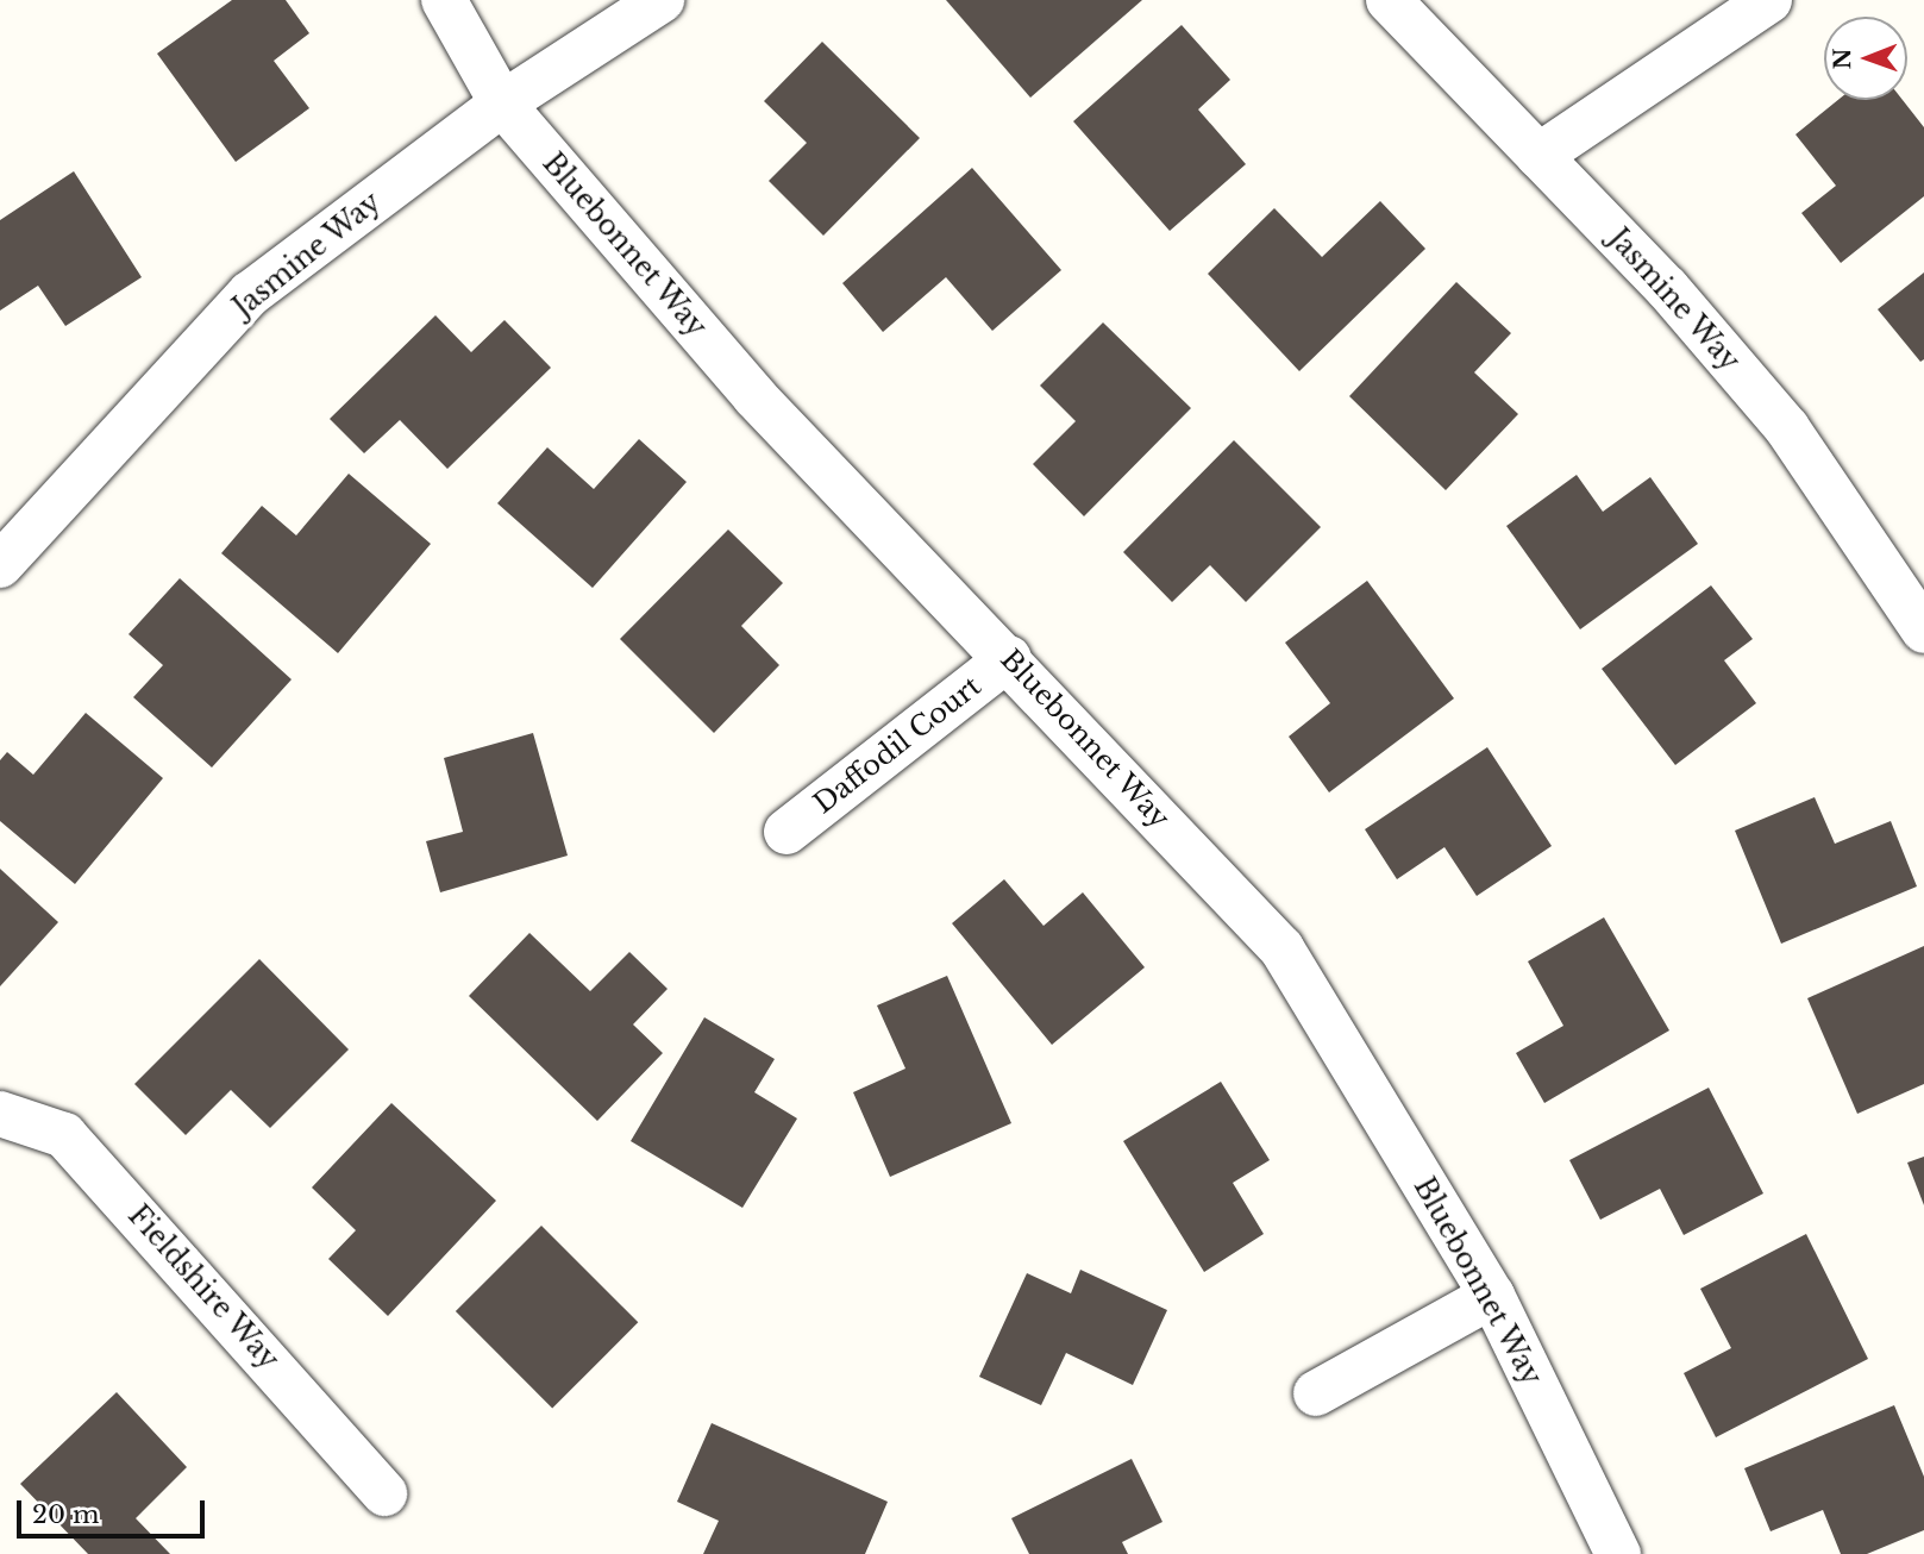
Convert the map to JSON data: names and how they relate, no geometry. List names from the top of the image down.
{
  "streets": {
    "street": [
      "Bluebonnet Way",
      "Jasmine Way",
      "Daffodil Court",
      "Fieldshire Way"
    ]
  },
  "crossings": [
    ["Bluebonnet Way", "Jasmine Way"],
    ["Bluebonnet Way", "Daffodil Court"]
  ],
  "scale_bar": "20 m",
  "north": "left"
}
